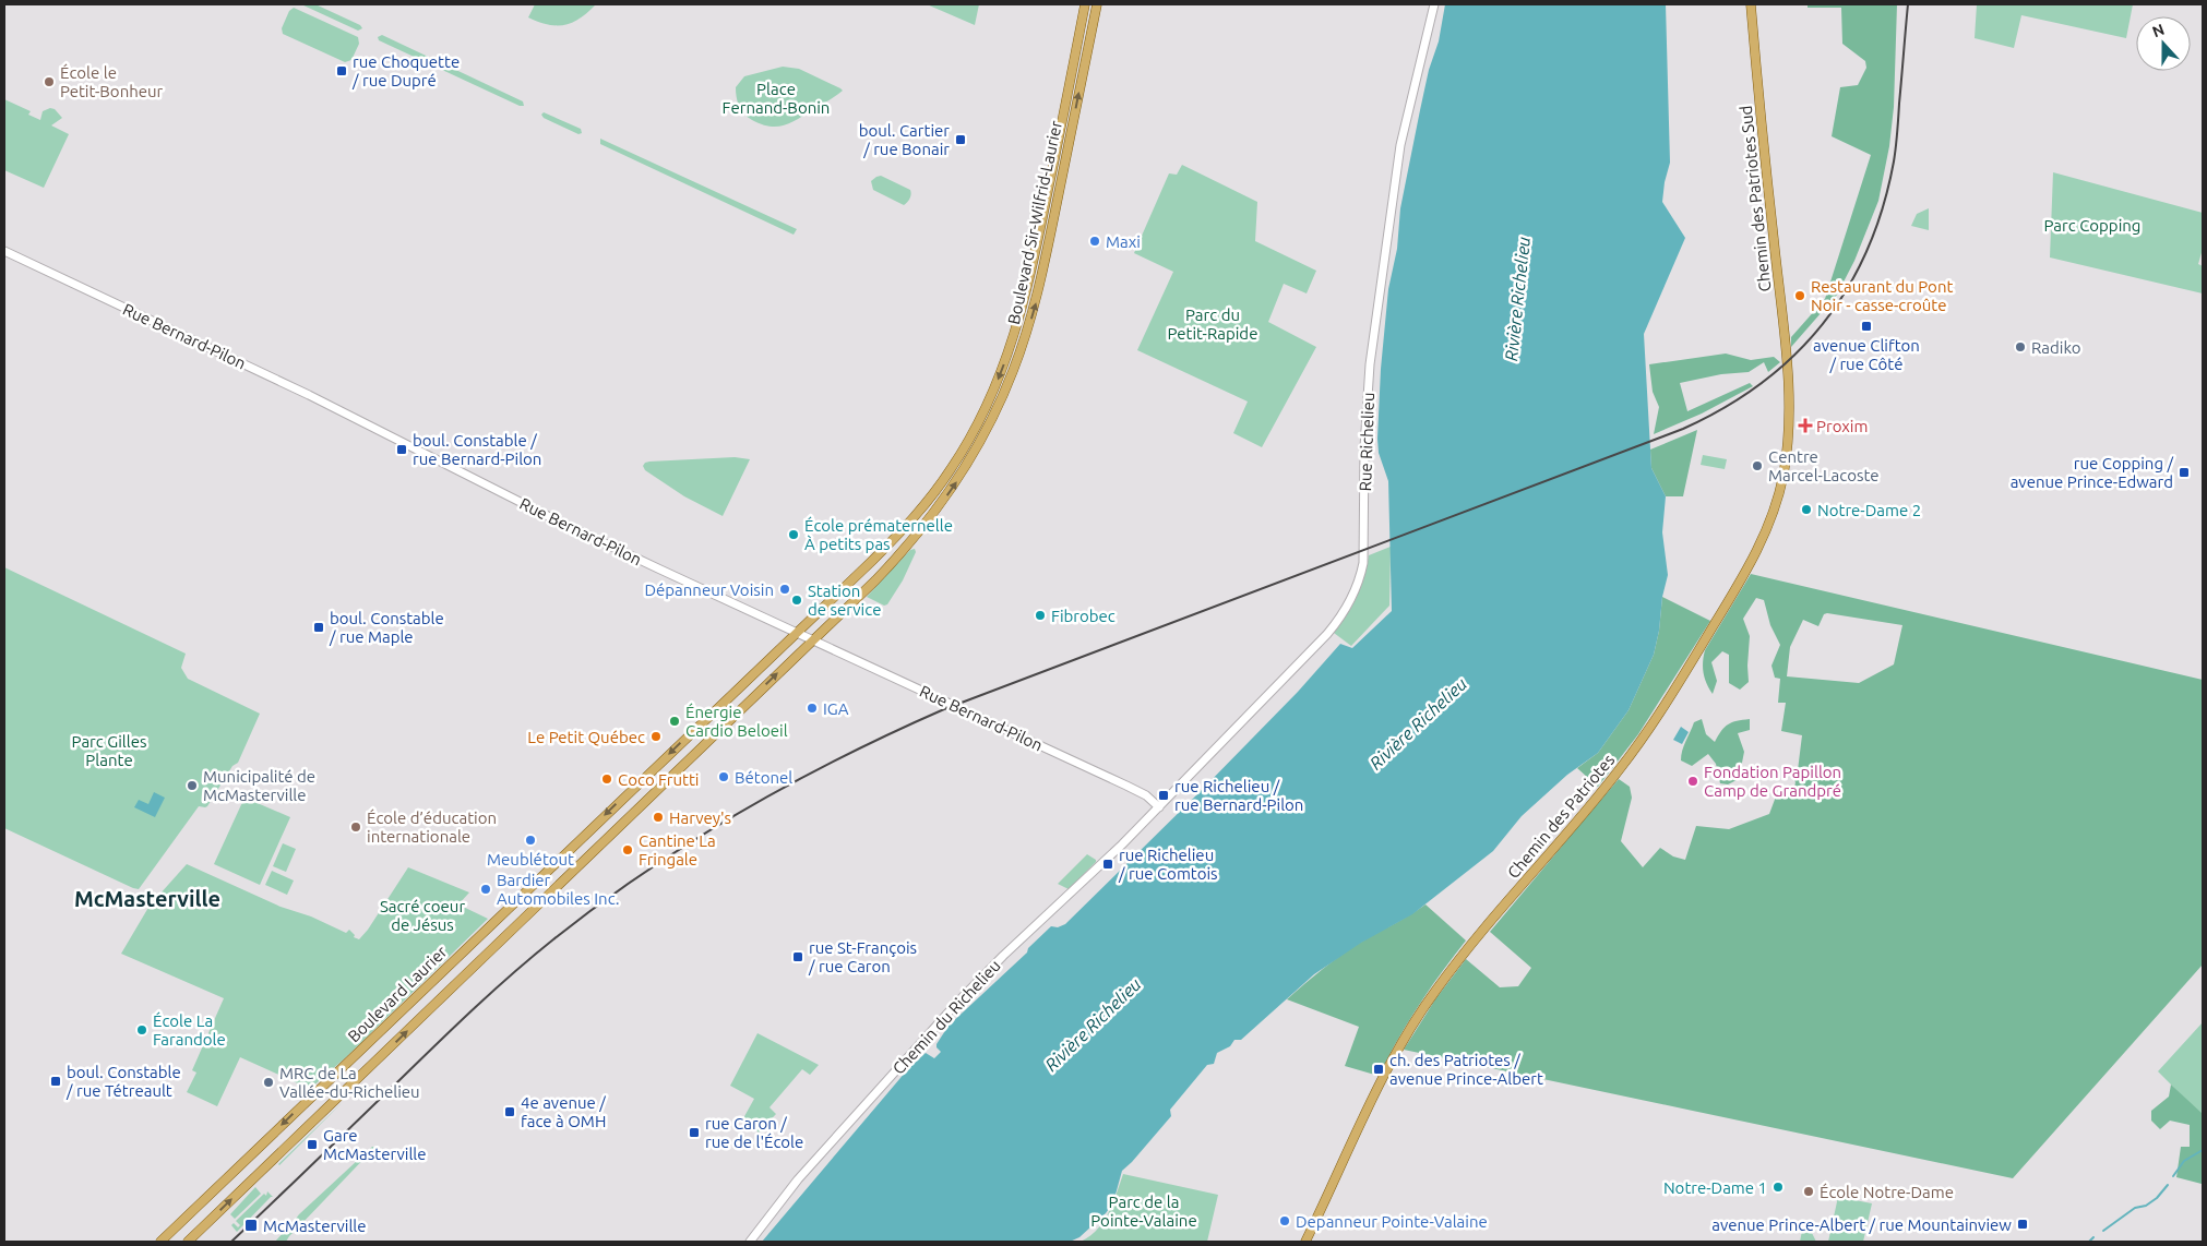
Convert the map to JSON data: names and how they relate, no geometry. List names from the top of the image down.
{
  "streets": {
    "main road": [
      "Chemin des Patriotes Sud",
      "Boulevard Sir-Wilfrid-Laurier",
      "Rue Bernard-Pilon",
      "Rue Richelieu",
      "Chemin des Patriotes",
      "Boulevard Laurier",
      "Chemin du Richelieu"
    ]
  },
  "crossings": [
    ["Chemin des Patriotes Sud", "Chemin des Patriotes"],
    ["Boulevard Sir-Wilfrid-Laurier", "Rue Bernard-Pilon"],
    ["Boulevard Sir-Wilfrid-Laurier", "Boulevard Laurier"],
    ["Rue Bernard-Pilon", "Rue Richelieu"],
    ["Rue Bernard-Pilon", "Boulevard Laurier"],
    ["Rue Bernard-Pilon", "Chemin du Richelieu"],
    ["Rue Richelieu", "Chemin du Richelieu"]
  ],
  "districts": ["McMasterville"],
  "water": ["Rivière Richelieu"],
  "parks": [
    "Place Fernand-Bonin",
    "Parc Copping",
    "Parc du Petit-Rapide",
    "Parc Gilles Plante",
    "Sacré coeur de Jésus",
    "Parc de la Pointe-Valaine"
  ],
  "places": {
    "transit": [
      "rue Choquette / rue Dupré",
      "boul. Cartier / rue Bonair",
      "avenue Clifton / rue Côté",
      "boul. Constable / rue Bernard-Pilon",
      "rue Copping / avenue Prince-Edward",
      "boul. Constable / rue Maple",
      "rue Richelieu / rue Bernard-Pilon",
      "rue Richelieu / rue Comtois",
      "rue St-François / rue Caron",
      "ch. des Patriotes / avenue Prince-Albert",
      "boul. Constable / rue Tétreault",
      "4e avenue / face à OMH",
      "rue Caron / rue de l'École",
      "Gare McMasterville",
      "avenue Prince-Albert / rue Mountainview",
      "McMasterville"
    ],
    "other": [
      "École le Petit-Bonheur",
      "Maxi",
      "Restaurant du Pont Noir - casse-croûte",
      "Radiko",
      "Centre Marcel-Lacoste",
      "Notre-Dame 2",
      "École prématernelle À petits pas",
      "Dépanneur Voisin",
      "Station de service",
      "Fibrobec",
      "IGA",
      "Énergie Cardio Beloeil",
      "Le Petit Québec",
      "Bétonel",
      "Coco Frutti",
      "Fondation Papillon Camp de Grandpré",
      "Municipalité de McMasterville",
      "Harvey's",
      "École d’éducation internationale",
      "Meublétout",
      "Cantine La Fringale",
      "Bardier Automobiles Inc.",
      "École La Farandole",
      "MRC de La Vallée-du-Richelieu",
      "Notre-Dame 1",
      "École Notre-Dame",
      "Depanneur Pointe-Valaine"
    ],
    "health": ["Proxim"]
  },
  "north": "top"
}
